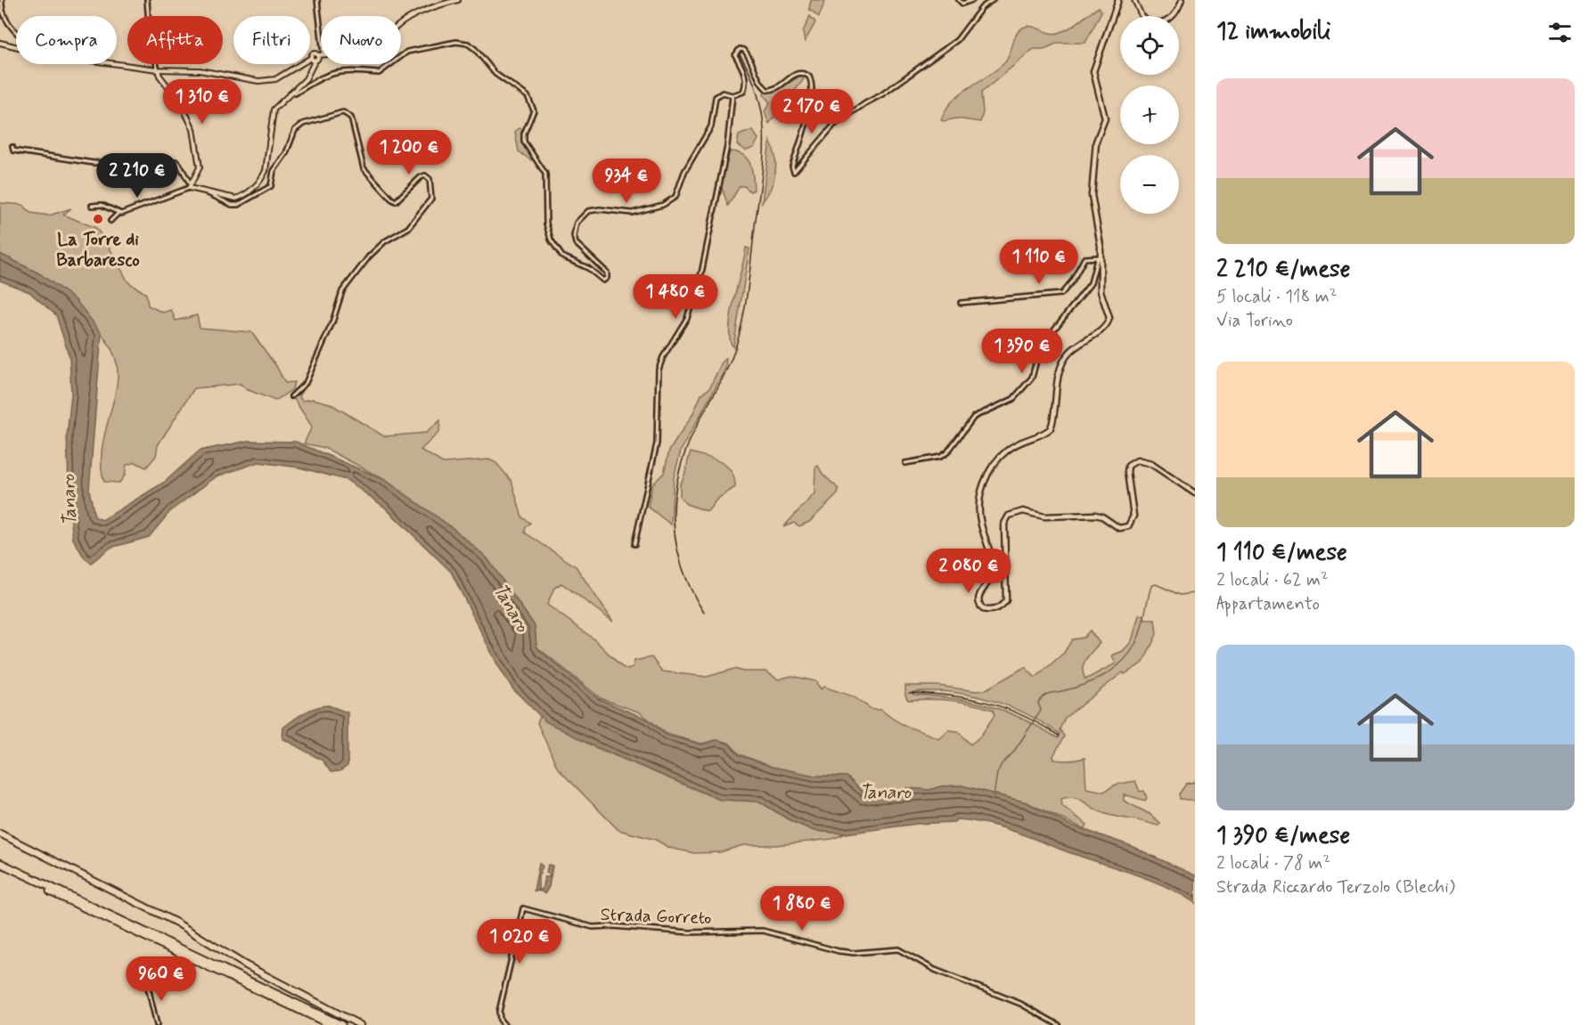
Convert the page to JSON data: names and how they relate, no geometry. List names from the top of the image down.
{
  "streets": {
    "street": ["Strada Gorreto"]
  },
  "water": ["Tanaro"],
  "places": ["La Torre di Barbaresco"],
  "page": {
    "heading": "12 immobili",
    "map_buttons": ["+", "−"],
    "chip": [
      "Compra",
      "Affitta",
      "Filtri",
      "Nuovo"
    ],
    "list": [
      {
        "name": "2 210 €/mese",
        "note": "5 locali · 118 m² · Via Torino"
      },
      {
        "name": "1 110 €/mese",
        "note": "2 locali · 62 m² · Appartamento"
      },
      {
        "name": "1 390 €/mese",
        "note": "2 locali · 78 m² · Strada Riccardo Terzolo (Blechi)"
      }
    ],
    "price": [
      "1 310 €",
      "2 170 €",
      "1 200 €",
      "2 210 €",
      "934 €",
      "1 110 €",
      "1 480 €",
      "1 390 €",
      "2 080 €",
      "1 880 €",
      "1 020 €",
      "960 €"
    ]
  }
}
